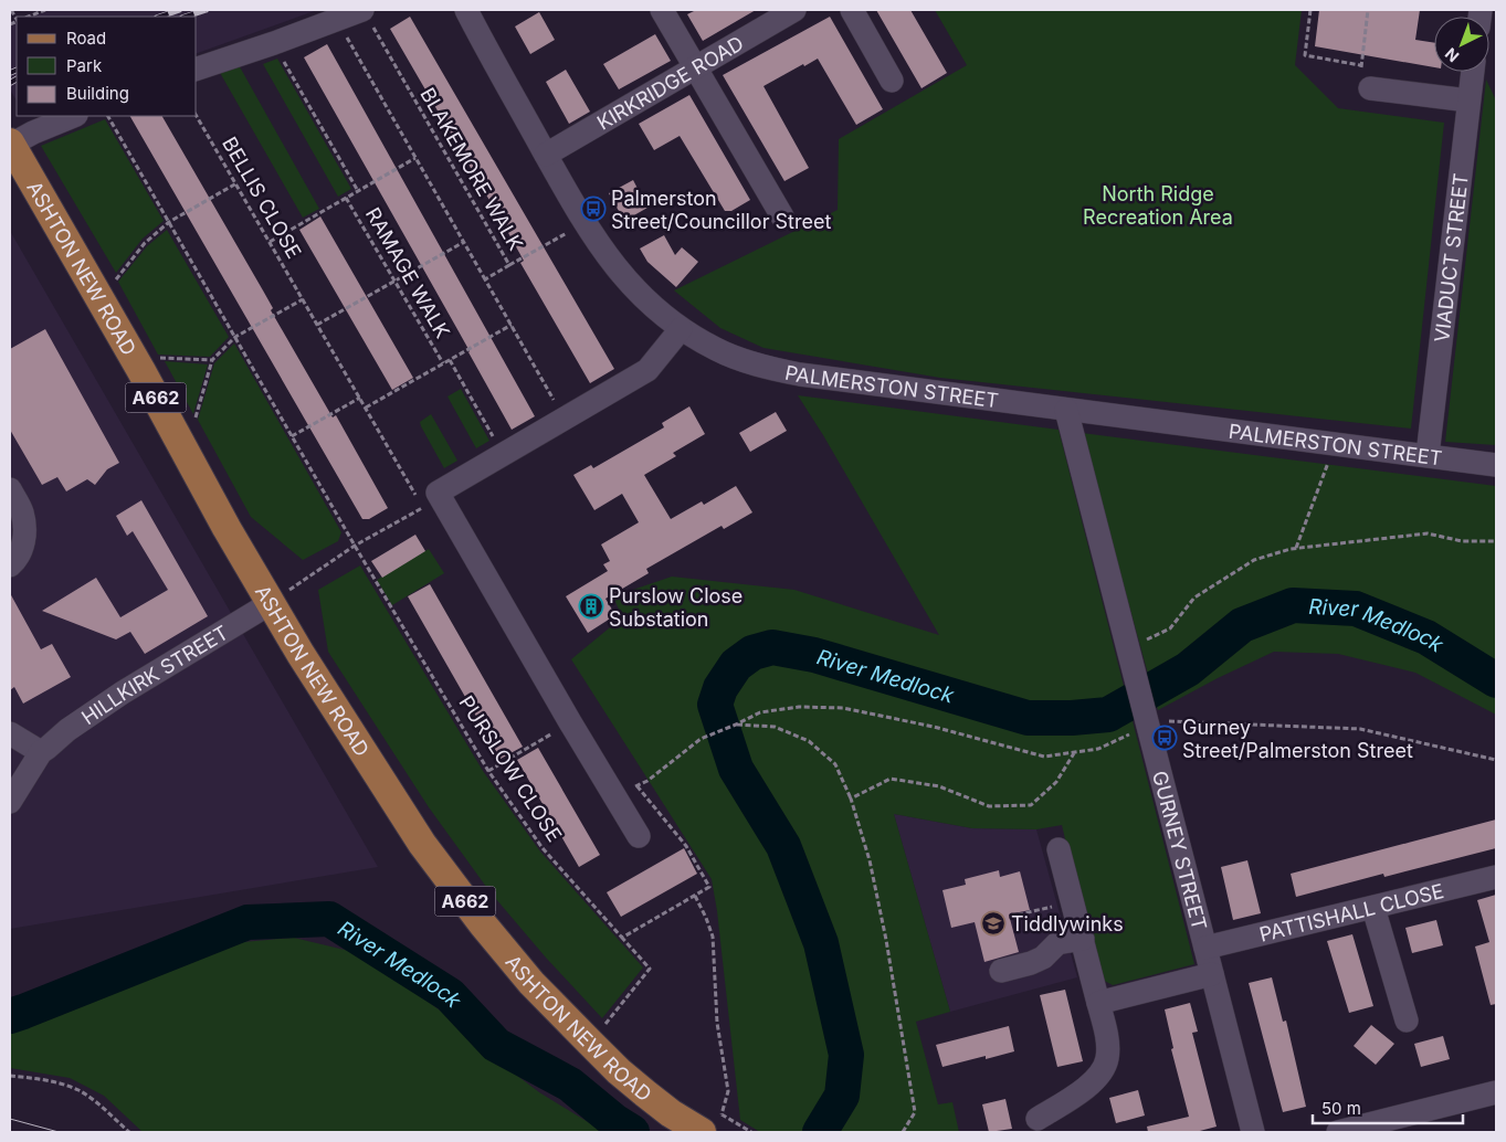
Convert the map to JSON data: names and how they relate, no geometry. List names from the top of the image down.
{
  "streets": {
    "main road": ["ASHTON NEW ROAD", "A662"],
    "street": [
      "KIRKRIDGE ROAD",
      "VIADUCT STREET",
      "PALMERSTON STREET",
      "HILLKIRK STREET",
      "GURNEY STREET",
      "PATTISHALL CLOSE"
    ],
    "path": [
      "BLAKEMORE WALK",
      "BELLIS CLOSE",
      "RAMAGE WALK",
      "PURSLOW CLOSE"
    ]
  },
  "crossings": [
    ["KIRKRIDGE ROAD", "PALMERSTON STREET"],
    ["VIADUCT STREET", "PALMERSTON STREET"],
    ["ASHTON NEW ROAD", "HILLKIRK STREET"],
    ["PALMERSTON STREET", "GURNEY STREET"],
    ["GURNEY STREET", "PATTISHALL CLOSE"]
  ],
  "water": ["River Medlock"],
  "parks": ["North Ridge Recreation Area"],
  "places": {
    "bus stop": ["Palmerston Street/Councillor Street", "Gurney Street/Palmerston Street"],
    "building": ["Purslow Close Substation"],
    "school or university": ["Tiddlywinks"]
  },
  "legend": ["Road", "Park", "Building"],
  "scale_bar": "50 m",
  "north": "bottom left"
}
